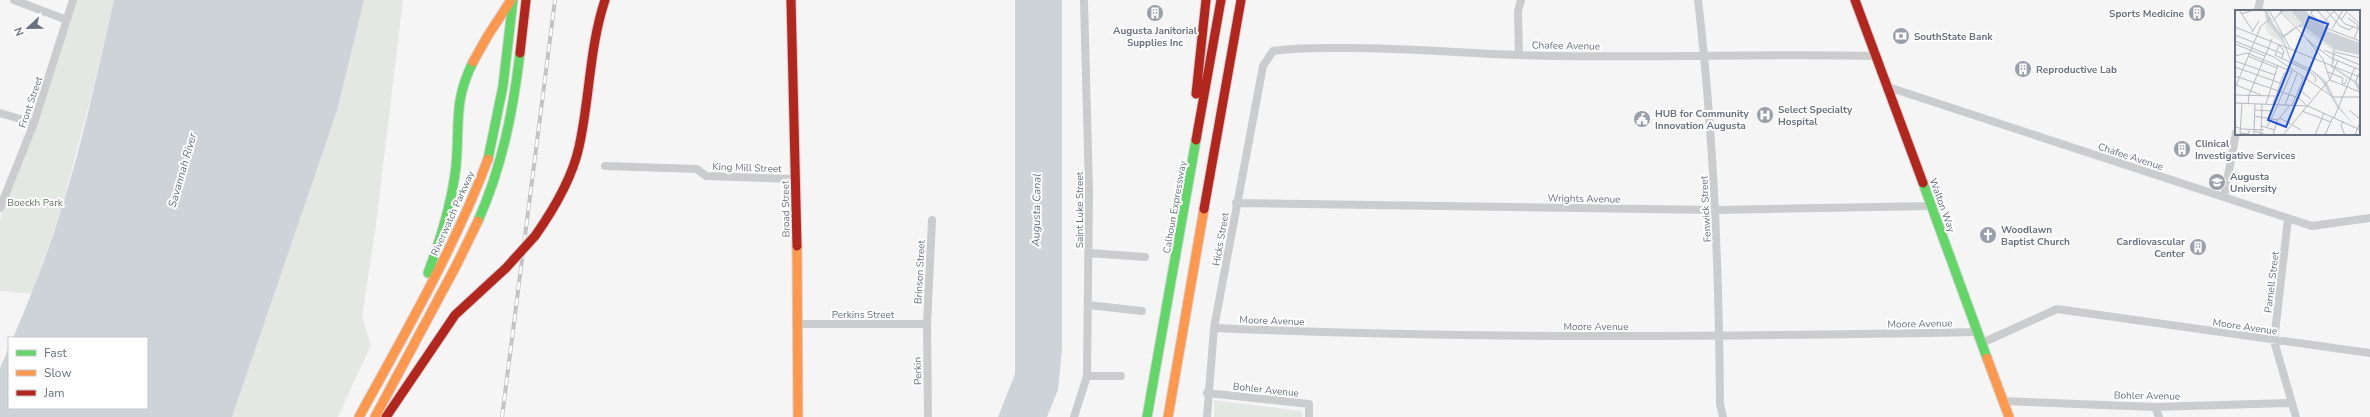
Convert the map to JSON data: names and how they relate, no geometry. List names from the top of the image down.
{
  "streets": {
    "main road": [
      "Walton Way",
      "Calhoun Expressway",
      "Broad Street",
      "Riverwatch Parkway"
    ],
    "street": [
      "Chafee Avenue",
      "Front Street",
      "King Mill Street",
      "Wrights Avenue",
      "Fenwick Street",
      "Saint Luke Street",
      "Hicks Street",
      "Brinson Street",
      "Parnell Street",
      "Perkins Street",
      "Moore Avenue",
      "Perkin",
      "Bohler Avenue"
    ]
  },
  "crossings": [
    ["Chafee Avenue", "Walton Way"],
    ["Chafee Avenue", "Fenwick Street"],
    ["Chafee Avenue", "Hicks Street"],
    ["Chafee Avenue", "Parnell Street"],
    ["King Mill Street", "Broad Street"],
    ["Wrights Avenue", "Walton Way"],
    ["Wrights Avenue", "Fenwick Street"],
    ["Wrights Avenue", "Hicks Street"],
    ["Walton Way", "Moore Avenue"],
    ["Walton Way", "Bohler Avenue"],
    ["Broad Street", "Perkins Street"],
    ["Fenwick Street", "Moore Avenue"],
    ["Hicks Street", "Moore Avenue"],
    ["Hicks Street", "Bohler Avenue"],
    ["Brinson Street", "Perkins Street"],
    ["Brinson Street", "Perkin"],
    ["Parnell Street", "Moore Avenue"],
    ["Parnell Street", "Bohler Avenue"],
    ["Perkins Street", "Perkin"]
  ],
  "water": ["Savannah River", "Augusta Canal"],
  "parks": ["Boeckh Park"],
  "places": {
    "building": [
      "Augusta Janitorial Supplies Inc",
      "Sports Medicine",
      "Reproductive Lab",
      "Clinical Investigative Services",
      "Cardiovascular Center"
    ],
    "bank": ["SouthState Bank"],
    "hospital": ["Select Specialty Hospital"],
    "public building": ["HUB for Community Innovation Augusta"],
    "school or university": ["Augusta University"],
    "church": ["Woodlawn Baptist Church"]
  },
  "legend": ["Fast", "Slow", "Jam"],
  "north": "left"
}
